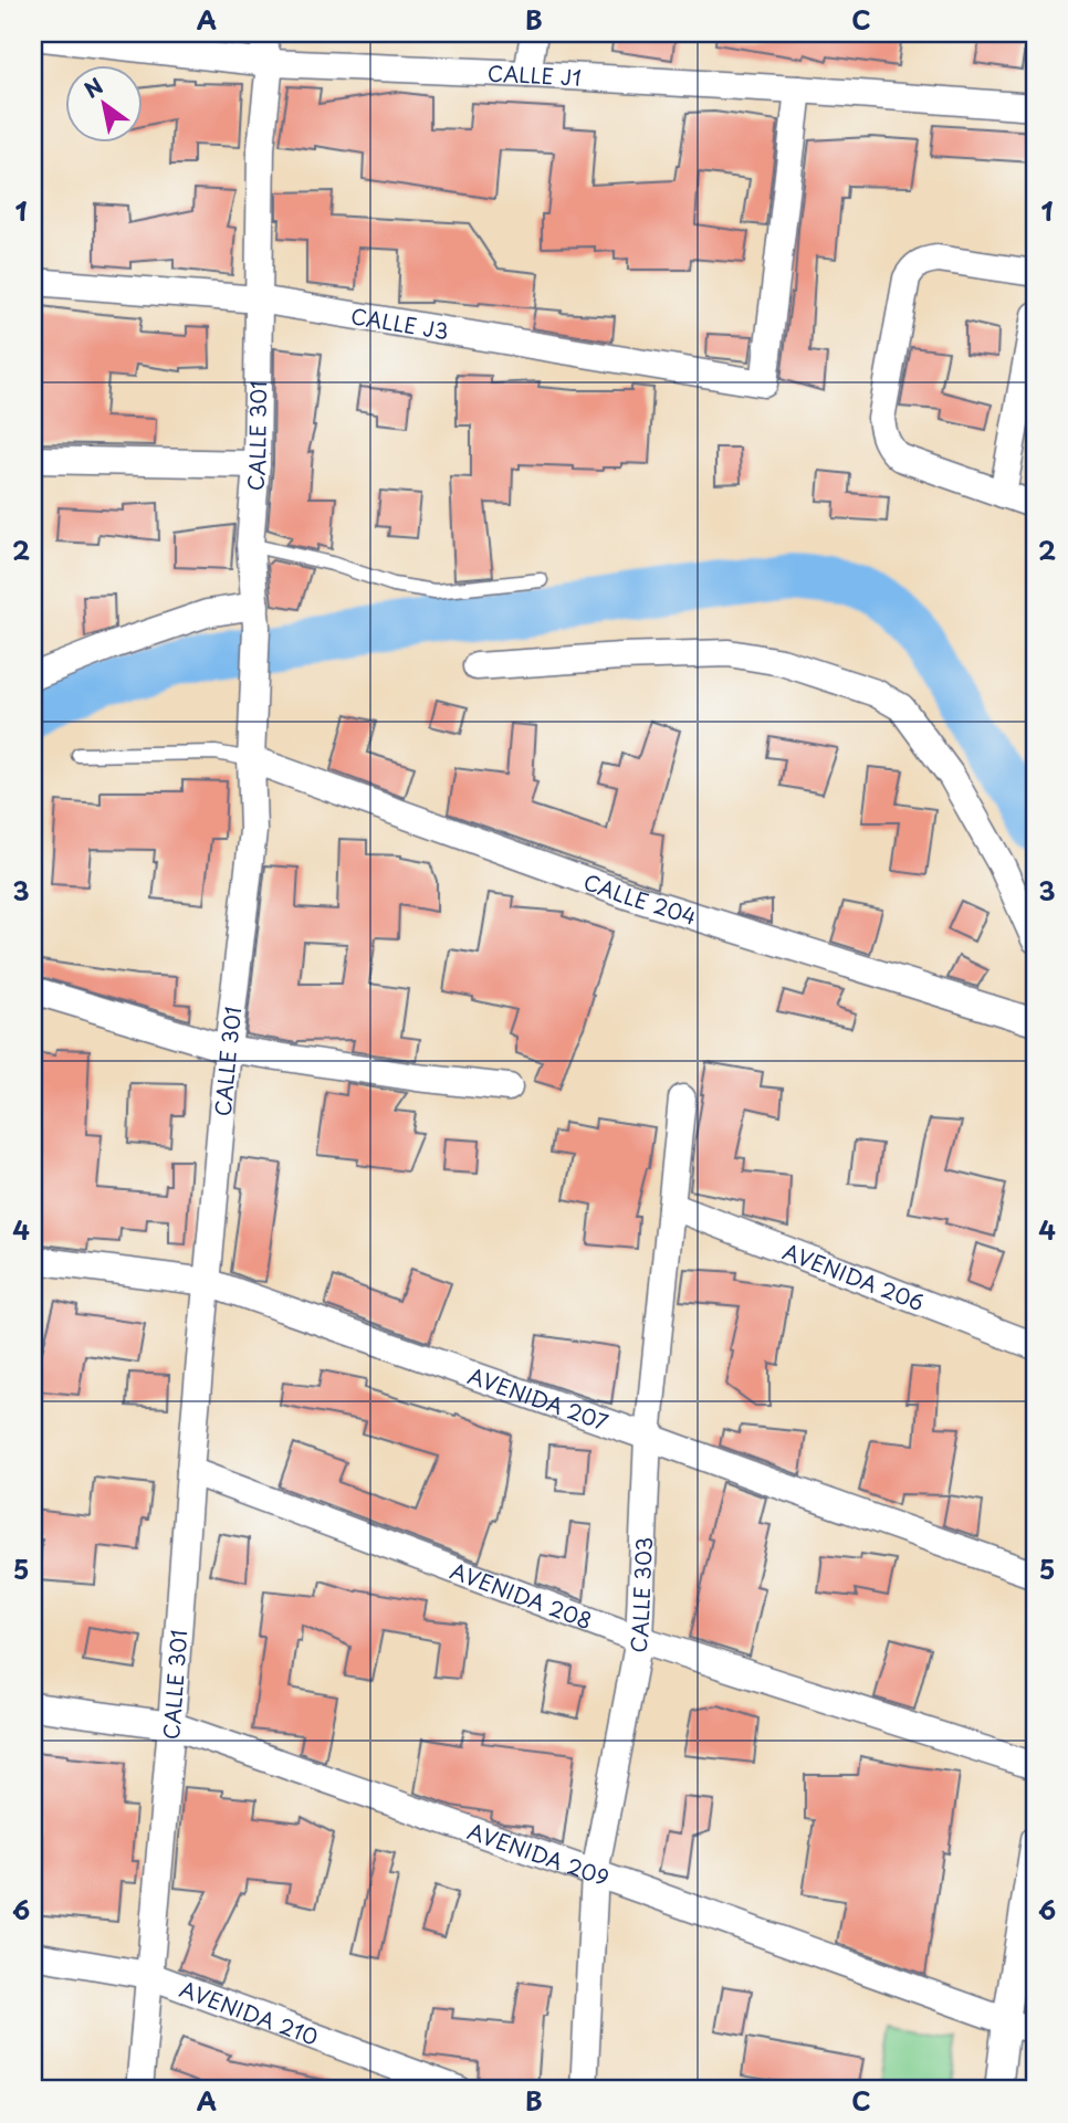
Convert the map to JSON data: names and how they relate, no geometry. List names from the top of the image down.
{
  "streets": {
    "street": [
      "CALLE J1",
      "CALLE J3",
      "CALLE 301",
      "CALLE 204",
      "AVENIDA 206",
      "AVENIDA 207",
      "AVENIDA 208",
      "CALLE 303",
      "AVENIDA 209",
      "AVENIDA 210"
    ]
  },
  "crossings": [
    ["CALLE J1", "CALLE J3"],
    ["CALLE J1", "CALLE 301"],
    ["CALLE J3", "CALLE 301"],
    ["CALLE 301", "CALLE 204"],
    ["CALLE 301", "AVENIDA 207"],
    ["CALLE 301", "AVENIDA 208"],
    ["CALLE 301", "AVENIDA 209"],
    ["CALLE 301", "AVENIDA 210"],
    ["AVENIDA 206", "CALLE 303"],
    ["AVENIDA 207", "CALLE 303"],
    ["AVENIDA 208", "CALLE 303"],
    ["CALLE 303", "AVENIDA 209"]
  ],
  "north": "top left",
  "grid": {
    "columns": ["A", "B", "C"],
    "rows": [
      "1",
      "2",
      "3",
      "4",
      "5",
      "6"
    ]
  }
}
